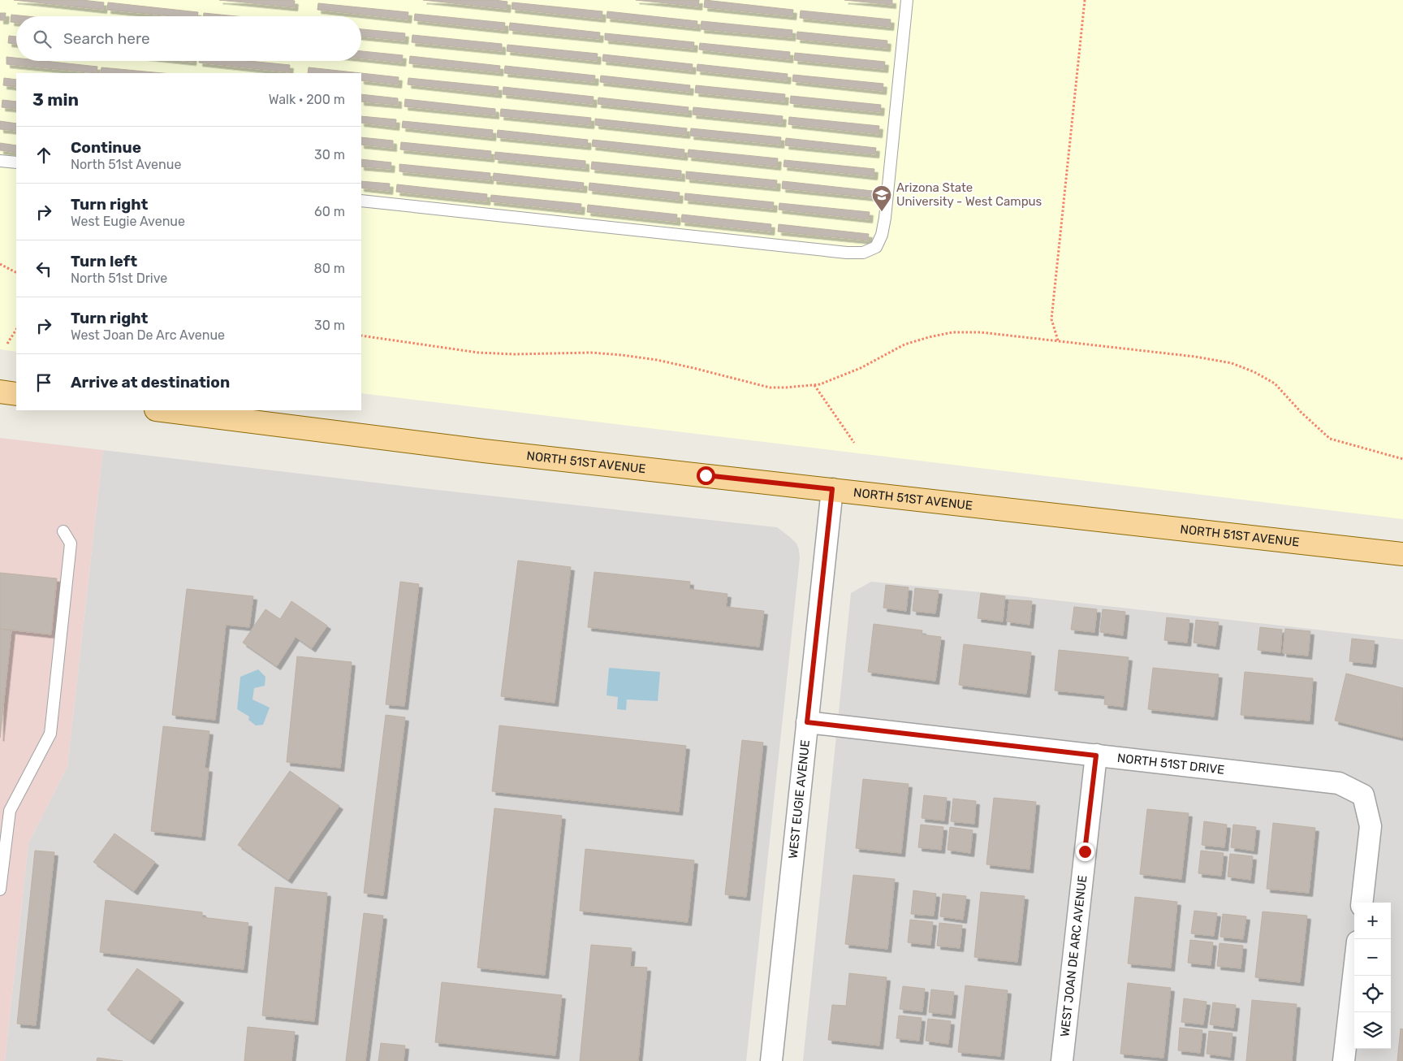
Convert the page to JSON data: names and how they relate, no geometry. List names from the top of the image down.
{
  "streets": {
    "main road": ["NORTH 51ST AVENUE"],
    "street": ["NORTH 51ST DRIVE", "WEST EUGIE AVENUE", "WEST JOAN DE ARC AVENUE"]
  },
  "crossings": [
    ["NORTH 51ST AVENUE", "WEST EUGIE AVENUE"],
    ["NORTH 51ST DRIVE", "WEST EUGIE AVENUE"],
    ["NORTH 51ST DRIVE", "WEST JOAN DE ARC AVENUE"]
  ],
  "places": {
    "school or university": ["Arizona State University - West Campus"]
  },
  "page": {
    "search": "Search here",
    "heading": ["3 min", "Walk · 200 m"],
    "list": [
      ["Continue", "North 51st Avenue", "30 m"],
      ["Turn right", "West Eugie Avenue", "60 m"],
      ["Turn left", "North 51st Drive", "80 m"],
      ["Turn right", "West Joan De Arc Avenue", "30 m"],
      "Arrive at destination"
    ],
    "map_buttons": ["+", "−"]
  }
}
